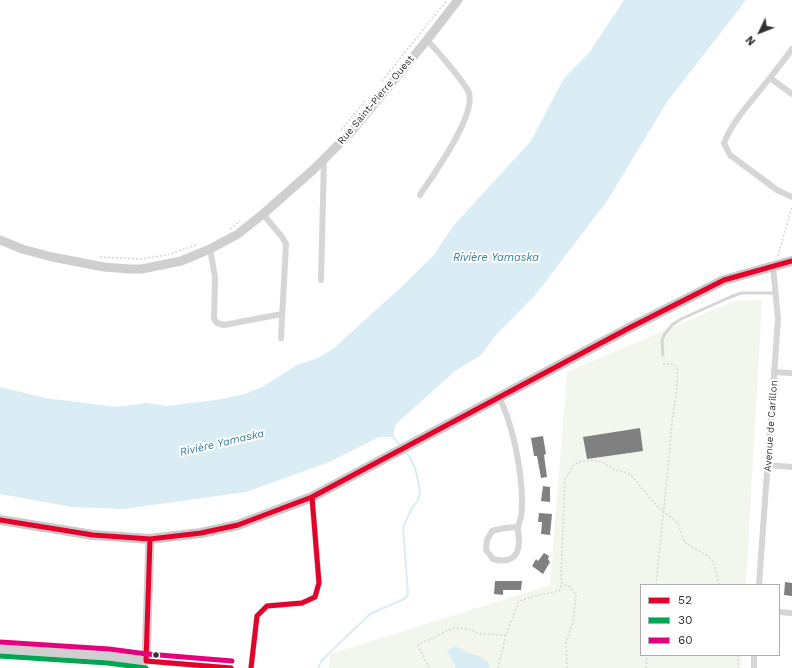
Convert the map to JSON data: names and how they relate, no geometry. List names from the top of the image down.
{
  "streets": {
    "street": ["Rue Saint-Pierre Ouest", "Avenue de Carillon"]
  },
  "water": ["Rivière Yamaska"],
  "lines": ["transit line 52", "transit line 60", "transit line 30"],
  "legend": ["52", "30", "60"],
  "north": "bottom left"
}
